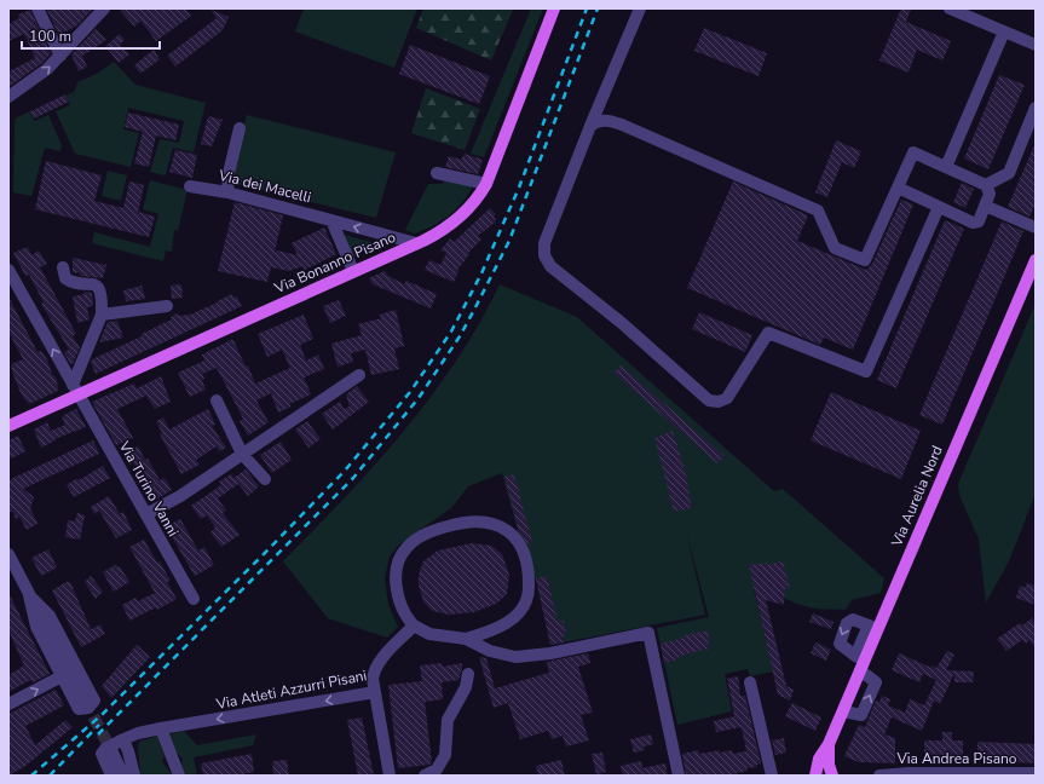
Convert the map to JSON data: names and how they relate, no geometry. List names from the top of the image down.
{
  "streets": {
    "main road": ["Via Bonanno Pisano", "Via Aurelia Nord"],
    "street": [
      "Via dei Macelli",
      "Via Turino Vanni",
      "Via Atleti Azzurri Pisani",
      "Via Andrea Pisano"
    ]
  },
  "crossings": [
    ["Via dei Macelli", "Via Bonanno Pisano"],
    ["Via Bonanno Pisano", "Via Turino Vanni"]
  ],
  "one_way": ["Via dei Macelli", "Via Turino Vanni", "Via Atleti Azzurri Pisani"],
  "scale_bar": "100 m"
}
